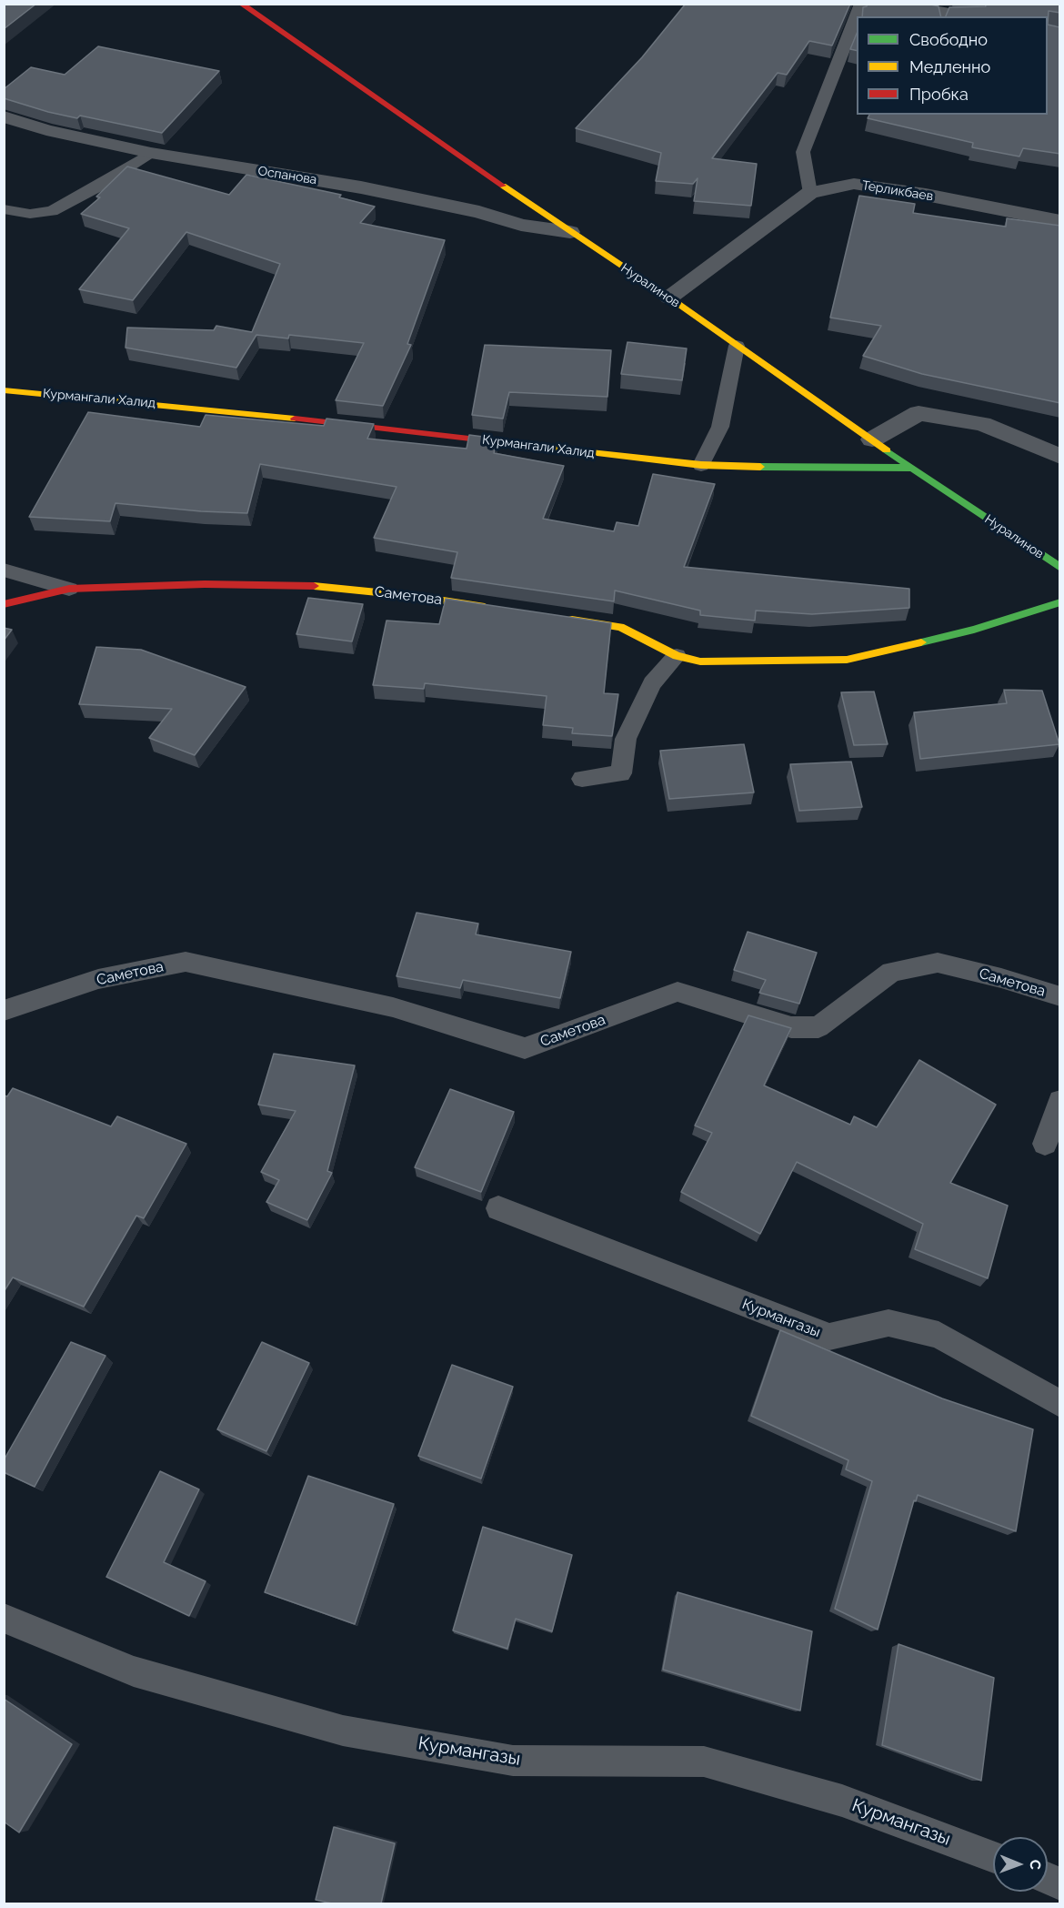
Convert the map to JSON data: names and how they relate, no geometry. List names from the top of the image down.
{
  "streets": {
    "street": [
      "Оспанова",
      "Терликбаев",
      "Нуралинов",
      "Курмангали Халид",
      "Саметова"
    ],
    "lane": ["Курмангазы"]
  },
  "crossings": [
    ["Оспанова", "Нуралинов"],
    ["Терликбаев", "Нуралинов"],
    ["Нуралинов", "Курмангали Халид"]
  ],
  "legend": ["Свободно", "Медленно", "Пробка"],
  "north": "right"
}
